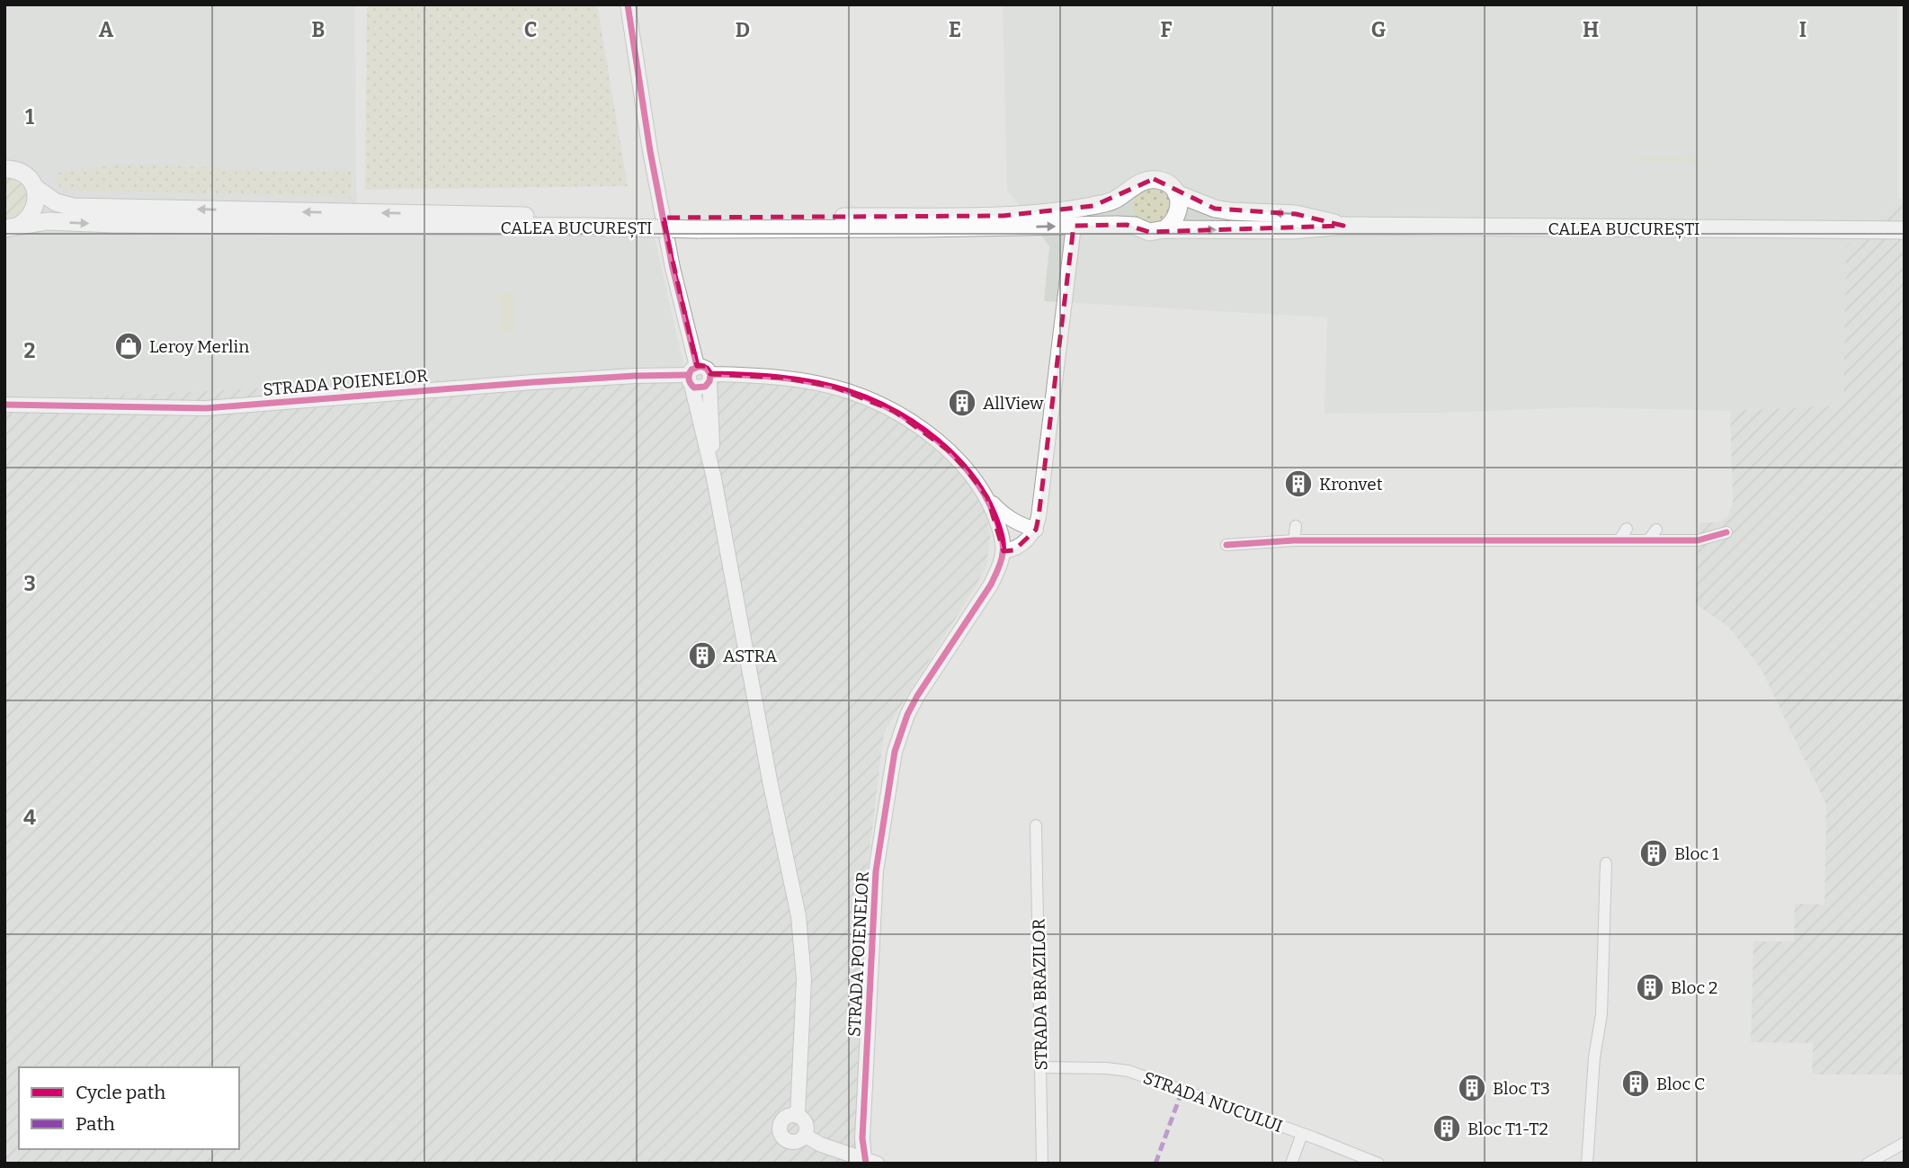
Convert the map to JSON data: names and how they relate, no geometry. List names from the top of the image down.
{
  "streets": {
    "main road": ["CALEA BUCUREȘTI"],
    "street": ["STRADA POIENELOR", "STRADA BRAZILOR", "STRADA NUCULUI"]
  },
  "crossings": [
    ["STRADA BRAZILOR", "STRADA NUCULUI"]
  ],
  "places": {
    "shop": ["Leroy Merlin"],
    "building": [
      "AllView",
      "Kronvet",
      "ASTRA",
      "Bloc 1",
      "Bloc 2",
      "Bloc C",
      "Bloc T3",
      "Bloc T1-T2"
    ]
  },
  "legend": ["Cycle path", "Path"],
  "grid": {
    "columns": [
      "A",
      "B",
      "C",
      "D",
      "E",
      "F",
      "G",
      "H",
      "I"
    ],
    "rows": [
      "1",
      "2",
      "3",
      "4"
    ]
  }
}
